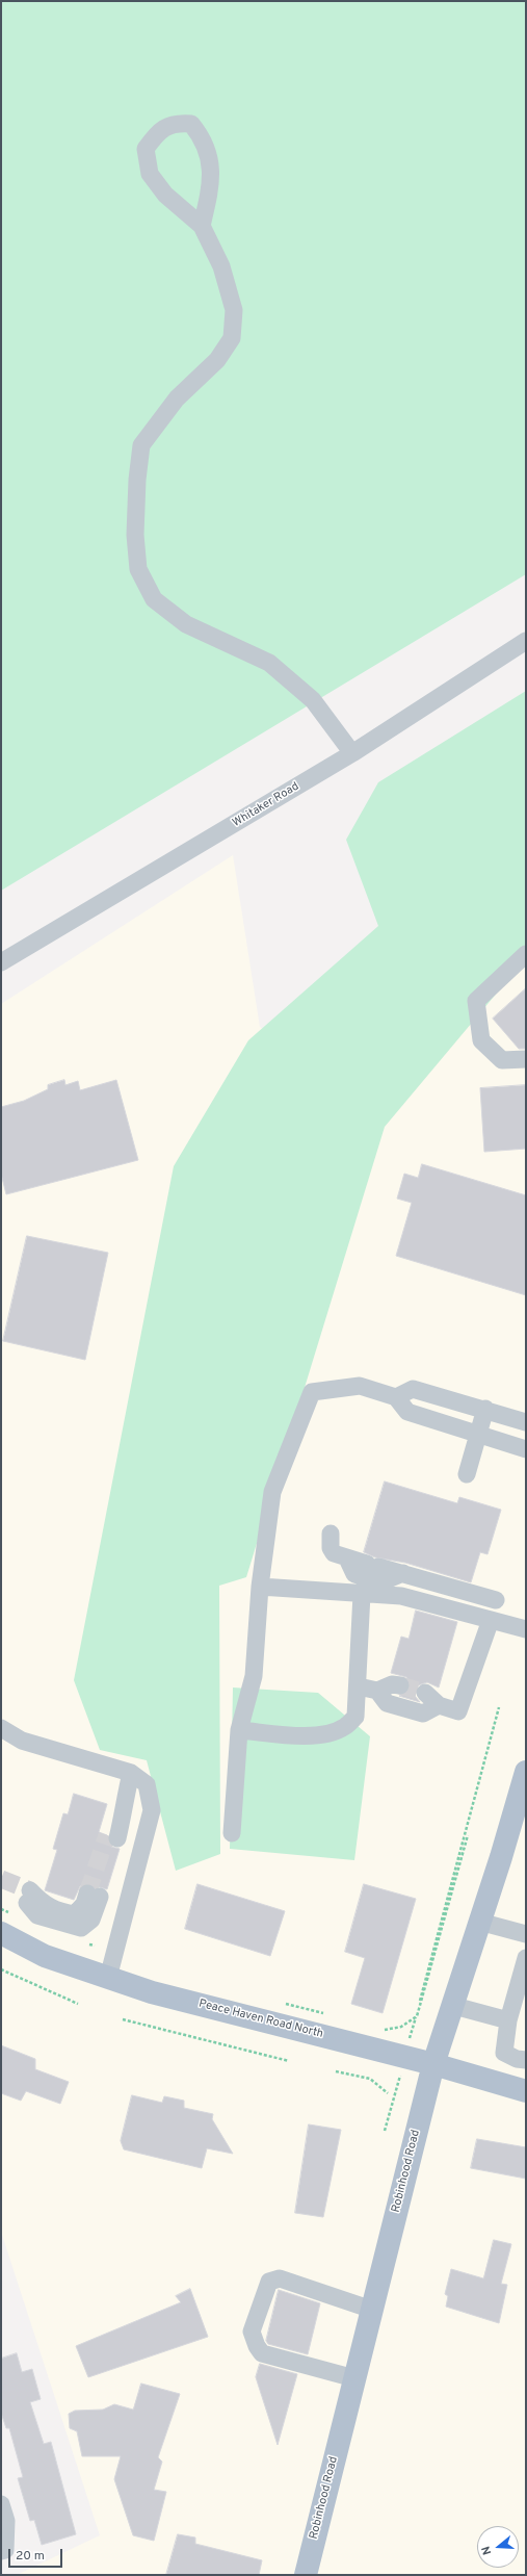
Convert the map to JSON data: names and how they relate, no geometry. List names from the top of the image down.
{
  "streets": {
    "main road": ["Peace Haven Road North", "Robinhood Road"],
    "street": ["Whitaker Road"]
  },
  "crossings": [
    ["Peace Haven Road North", "Robinhood Road"]
  ],
  "scale_bar": "20 m",
  "north": "left"
}
